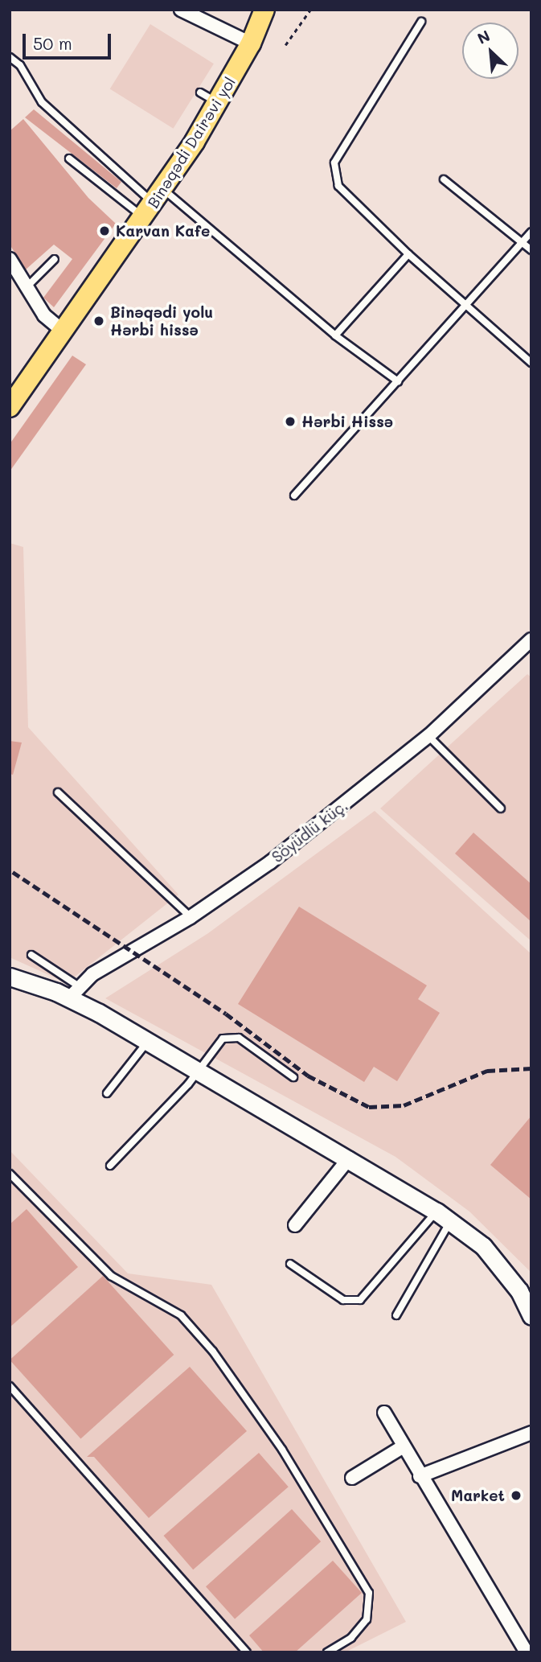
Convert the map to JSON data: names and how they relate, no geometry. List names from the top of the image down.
{
  "streets": {
    "main road": ["Binəqədi Dairəvi yol"],
    "street": ["Söyüdlü küç."]
  },
  "places": [
    "Karvan Kafe",
    "Binəqədi yolu Hərbi hissə",
    "Hərbi Hissə",
    "Market"
  ],
  "scale_bar": "50 m",
  "north": "top left"
}
